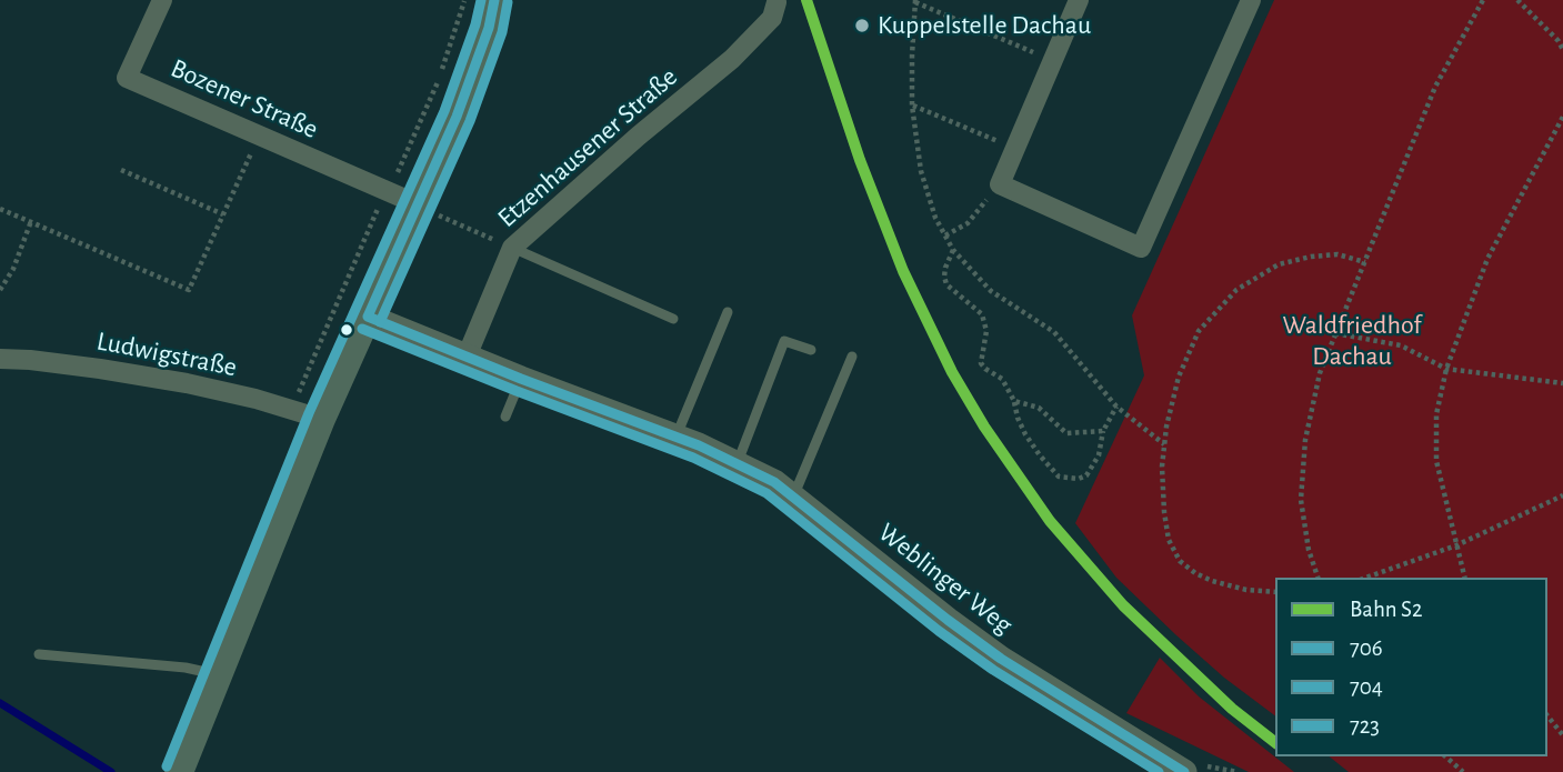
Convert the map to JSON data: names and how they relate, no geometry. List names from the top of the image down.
{
  "streets": {
    "street": [
      "Bozener Straße",
      "Etzenhausener Straße",
      "Ludwigstraße",
      "Weblinger Weg"
    ]
  },
  "crossings": [
    ["Etzenhausener Straße", "Weblinger Weg"]
  ],
  "parks": ["Waldfriedhof Dachau"],
  "places": ["Kuppelstelle Dachau"],
  "lines": [
    "rail line S2",
    "transit line 706",
    "transit line 723",
    "transit line 704"
  ],
  "legend": [
    "Bahn S2",
    "706",
    "704",
    "723"
  ]
}
